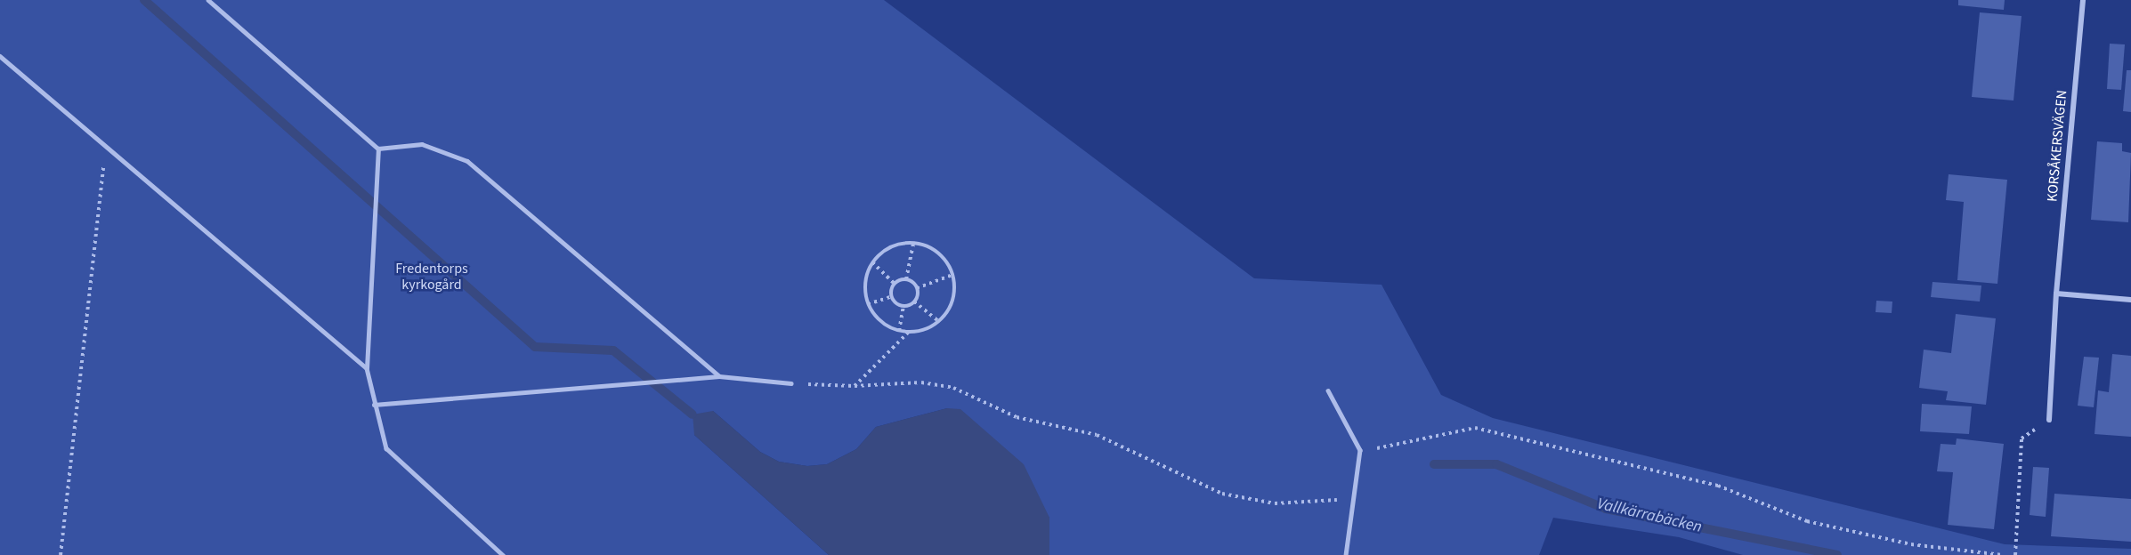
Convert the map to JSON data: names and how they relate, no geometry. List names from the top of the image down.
{
  "streets": {
    "street": ["KORSÅKERSVÄGEN"]
  },
  "water": ["Vallkärrabäcken"],
  "parks": ["Fredentorps kyrkogård"]
}
